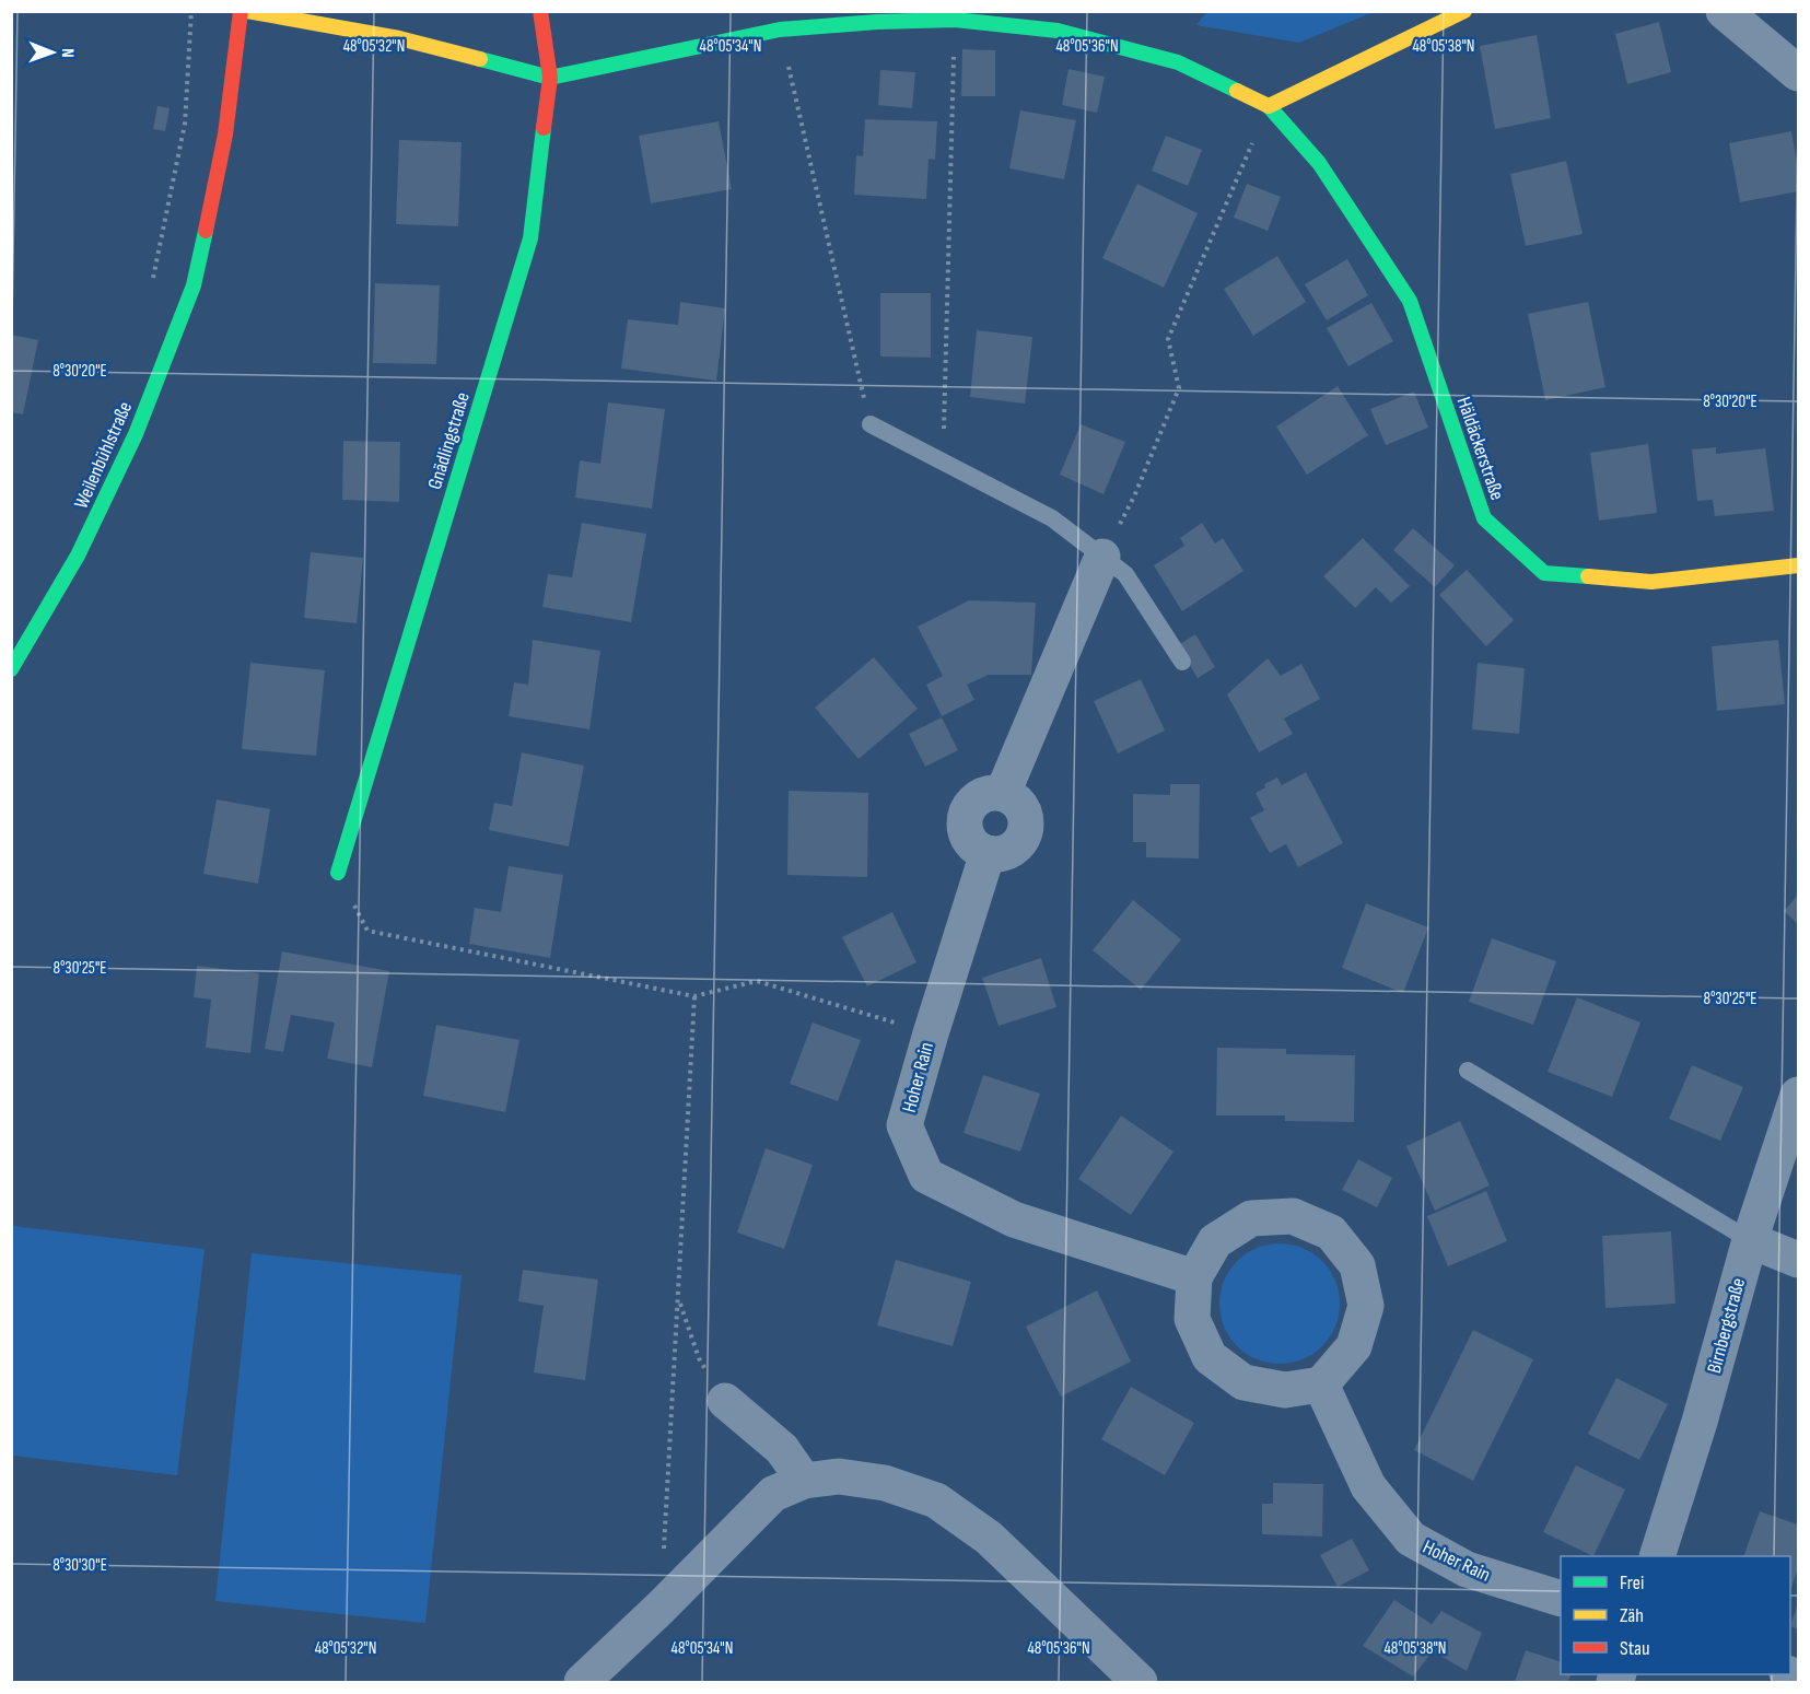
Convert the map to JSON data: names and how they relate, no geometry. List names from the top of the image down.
{
  "streets": {
    "street": [
      "Gnädlingstraße",
      "Häldäckerstraße",
      "Weilenbühlstraße",
      "Hoher Rain",
      "Birnbergstraße"
    ]
  },
  "legend": ["Frei", "Zäh", "Stau"],
  "north": "right",
  "coordinates": [
    "48°05'32\"N",
    "48°05'34\"N",
    "48°05'36\"N",
    "48°05'38\"N",
    "8°30'20\"E",
    "8°30'25\"E",
    "8°30'30\"E"
  ]
}
